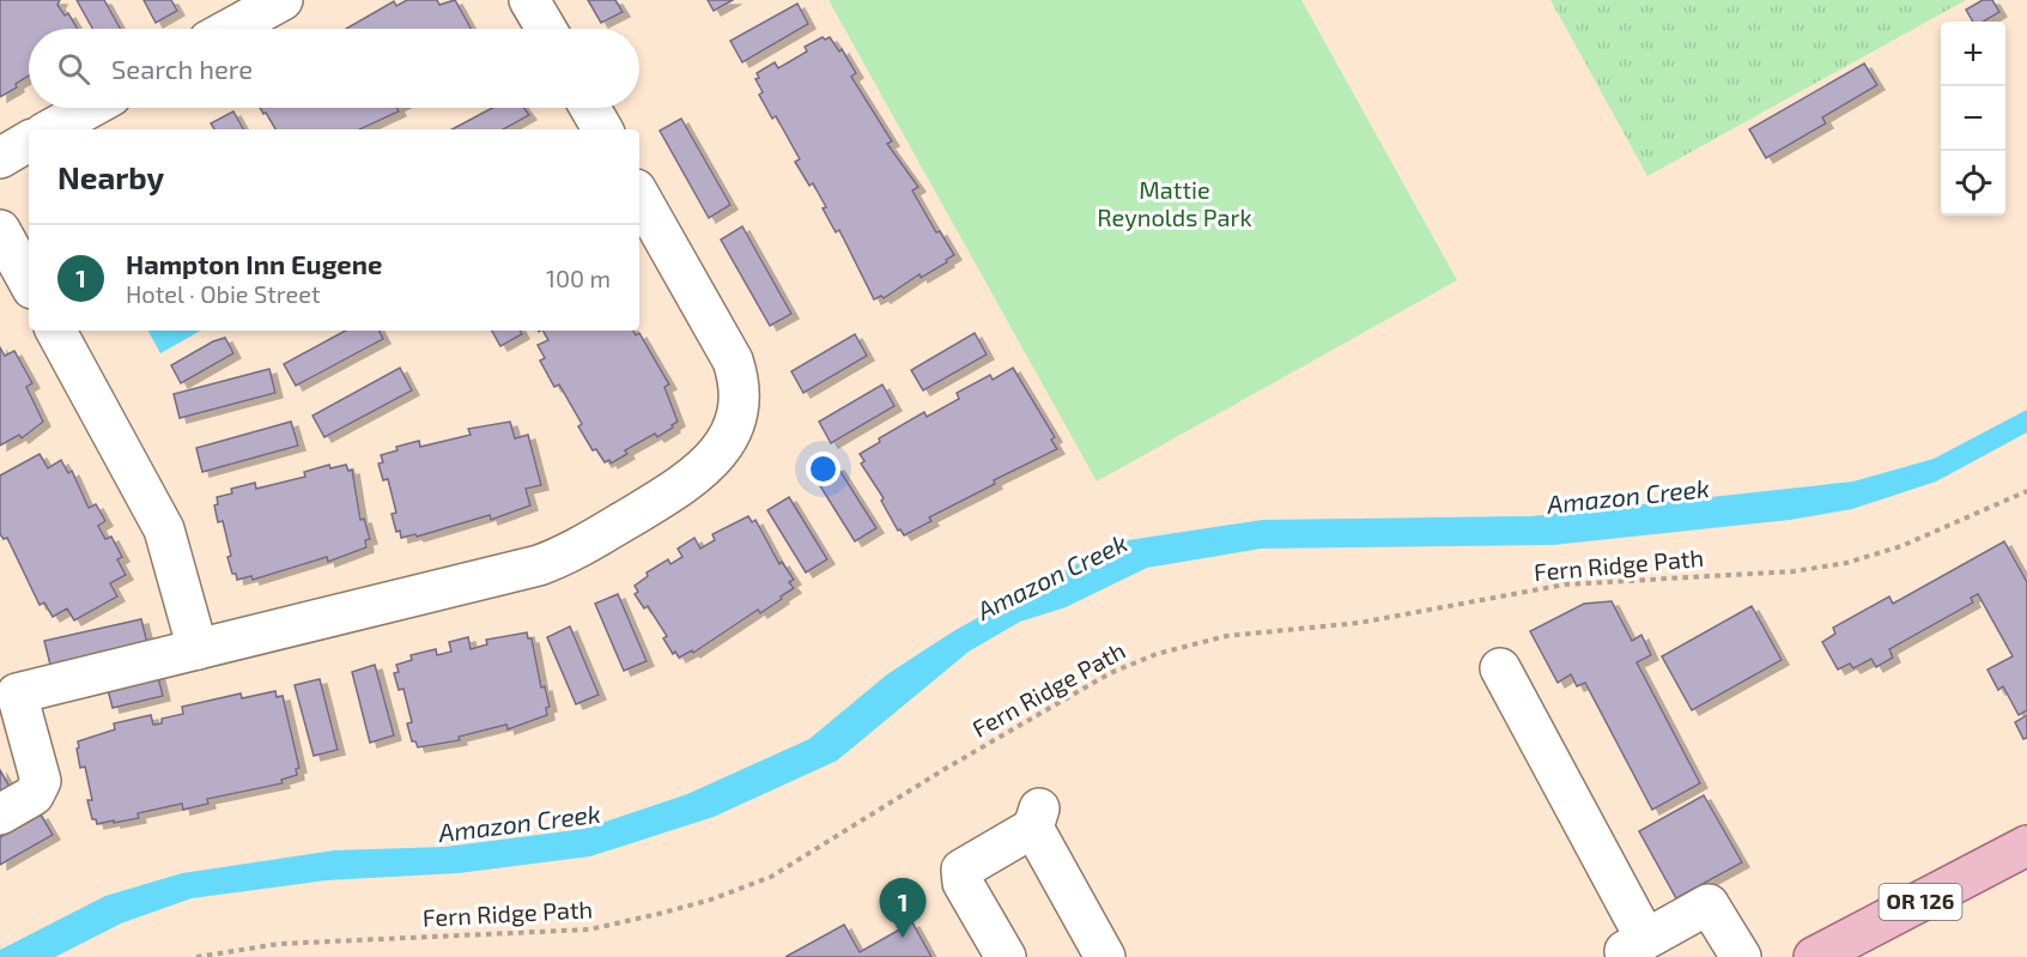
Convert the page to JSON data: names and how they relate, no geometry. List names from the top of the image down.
{
  "streets": {
    "main road": ["OR 126"],
    "path": ["Fern Ridge Path"]
  },
  "water": ["Amazon Creek"],
  "parks": ["Mattie Reynolds Park"],
  "page": {
    "map_buttons": ["+", "−"],
    "search": "Search here",
    "heading": "Nearby",
    "list": [
      {
        "mark": "1",
        "name": "Hampton Inn Eugene",
        "note": "Hotel · Obie Street",
        "value": "100 m"
      }
    ],
    "pins": "1"
  }
}
